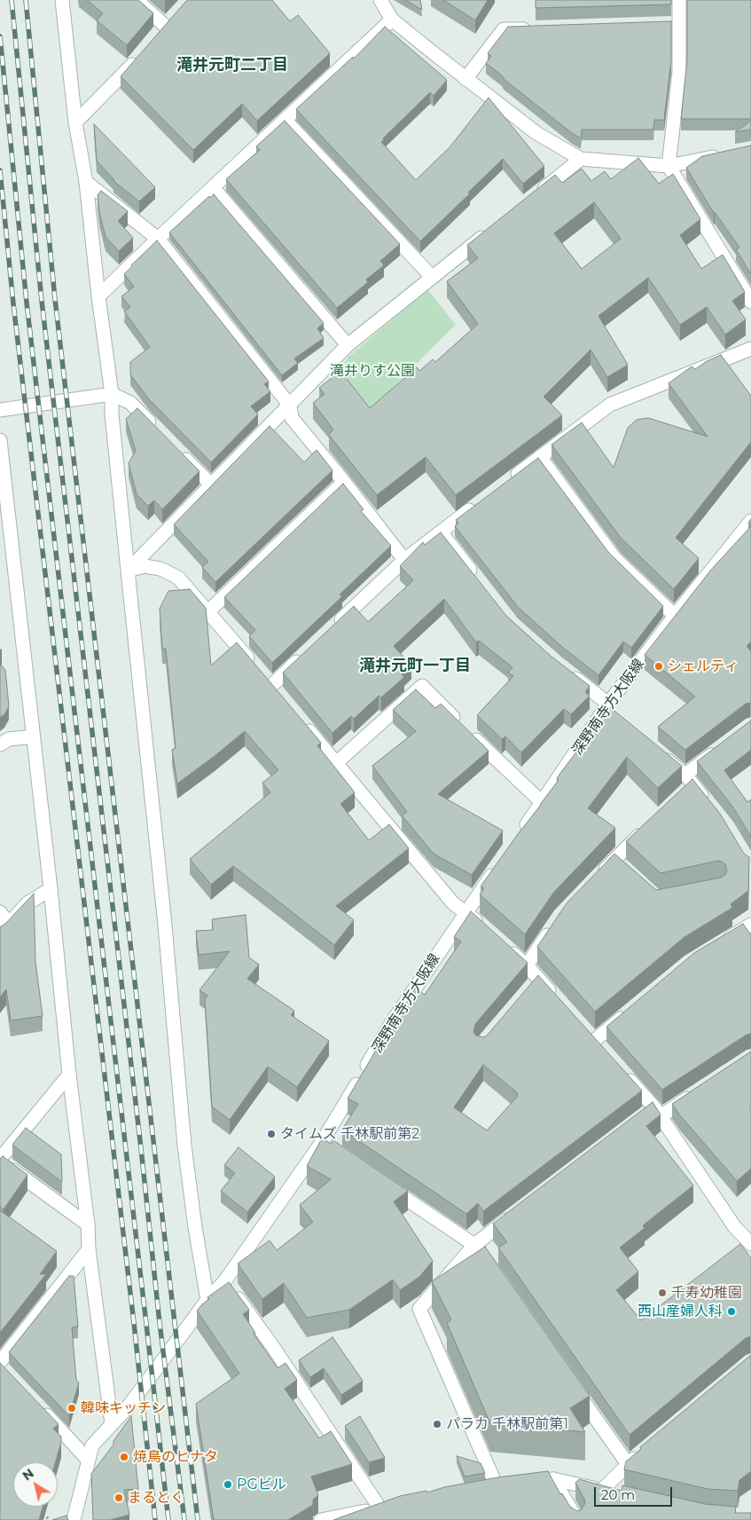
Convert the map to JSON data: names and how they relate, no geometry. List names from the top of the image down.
{
  "streets": {
    "street": ["深野南寺方大阪線"]
  },
  "districts": ["滝井元町二丁目", "滝井元町一丁目"],
  "parks": ["滝井りす公園"],
  "places": [
    "シェルティ",
    "タイムズ 千林駅前第2",
    "千寿幼稚園",
    "西山産婦人科",
    "韓味キッチン",
    "パラカ 千林駅前第1",
    "焼鳥のヒナタ",
    "PGビル",
    "まるとく"
  ],
  "scale_bar": "20 m",
  "north": "top left"
}
